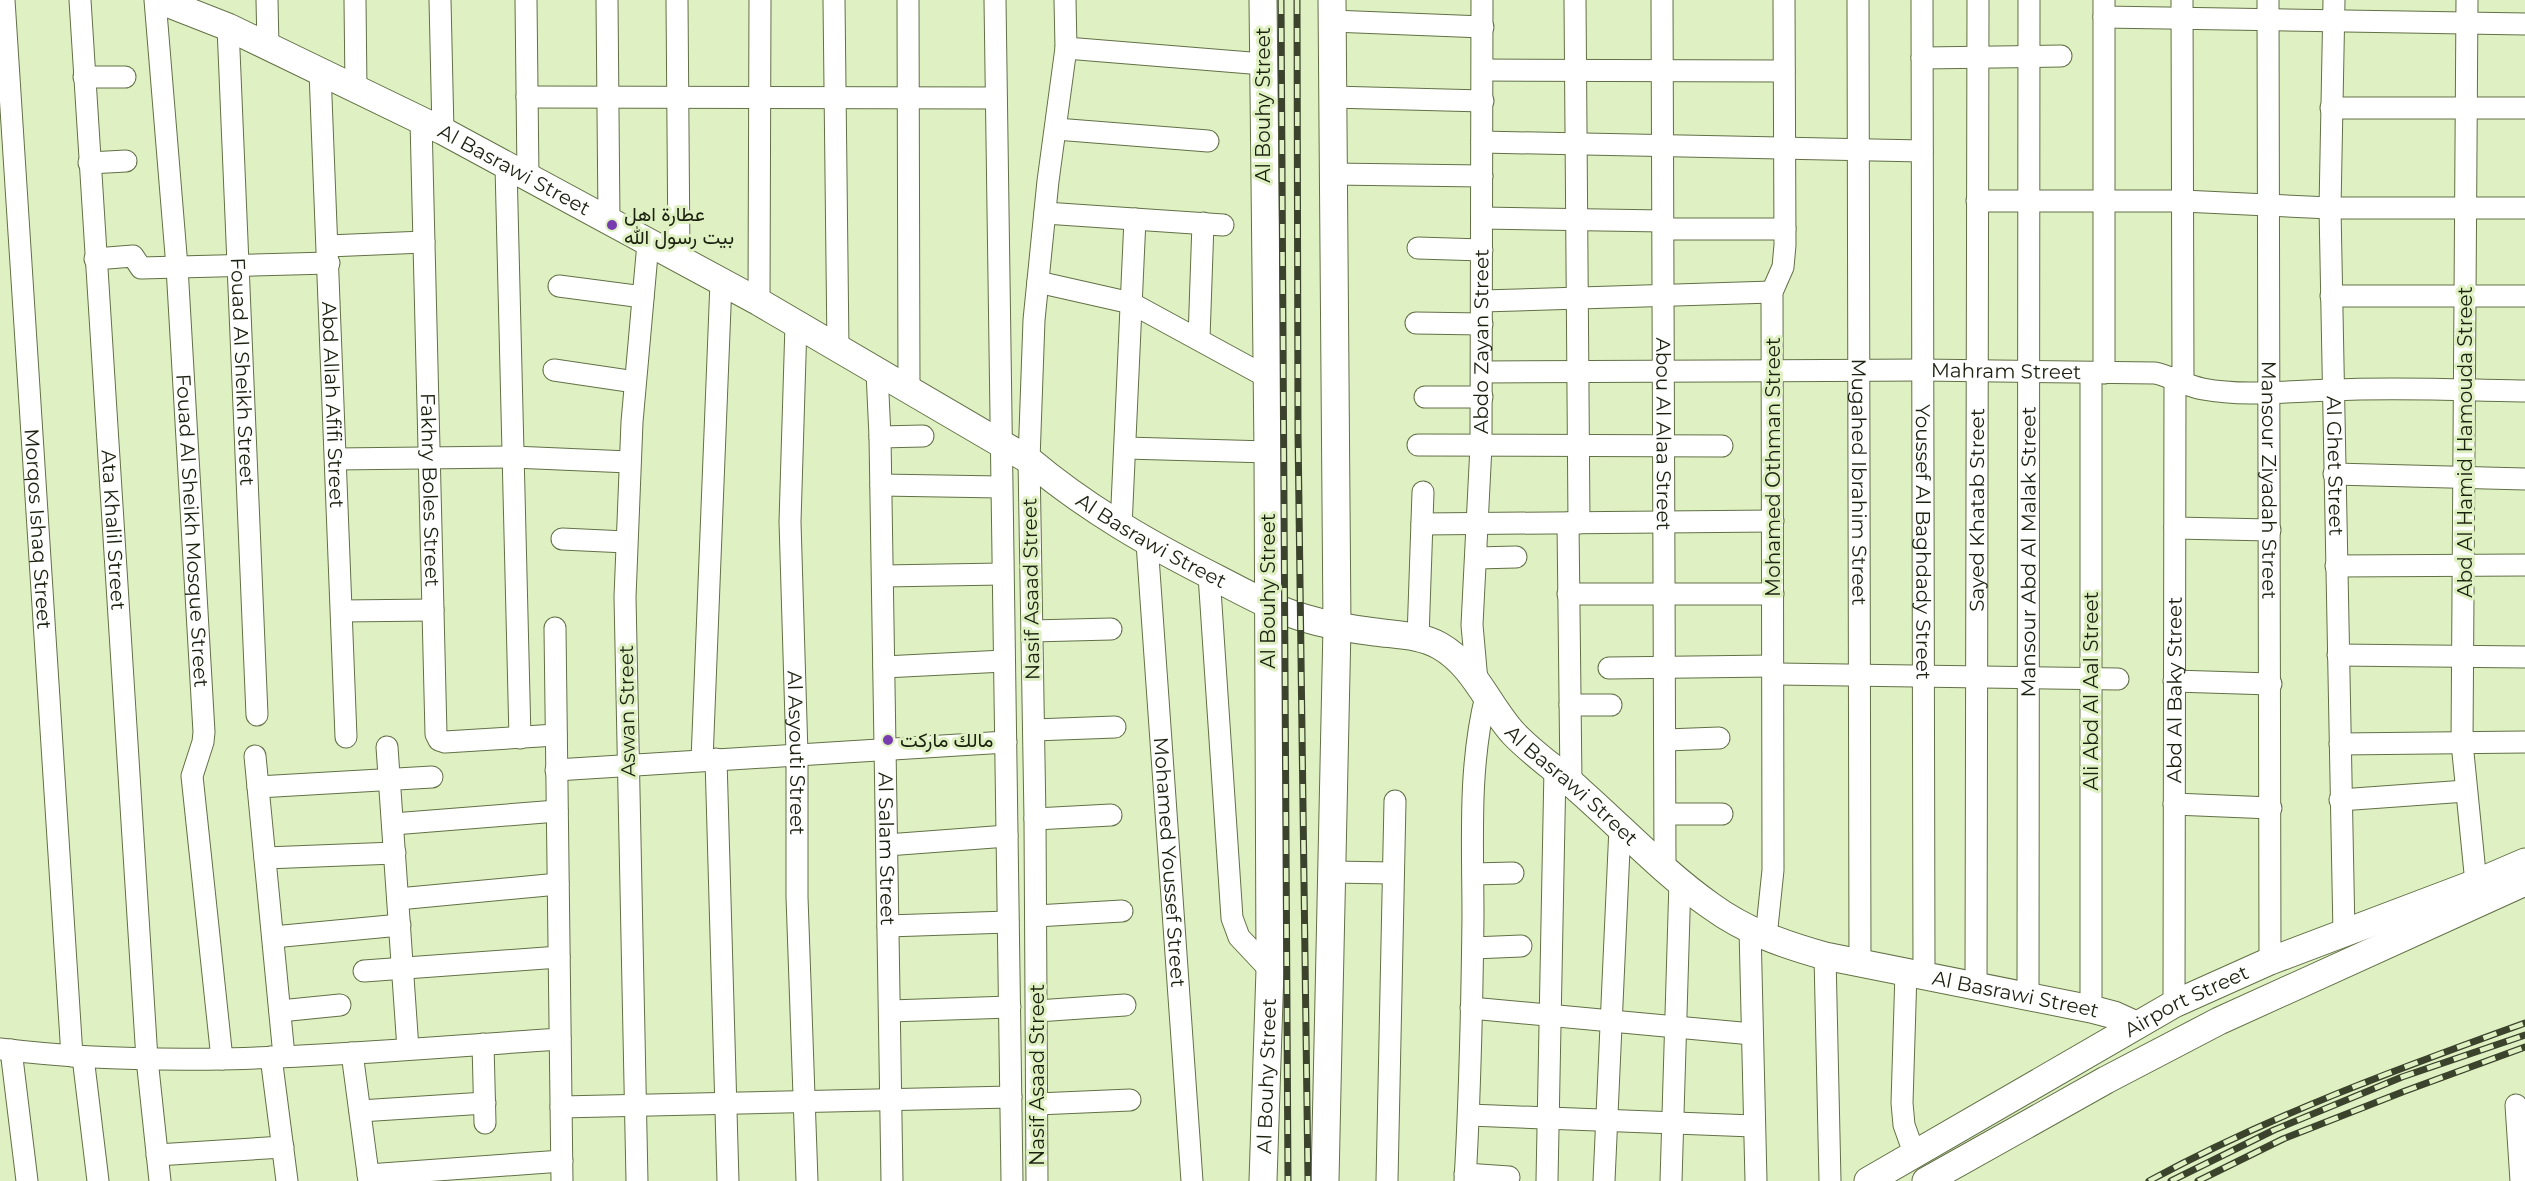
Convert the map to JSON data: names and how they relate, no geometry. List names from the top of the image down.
{
  "streets": {
    "street": [
      "Al Bouhy Street",
      "Al Basrawi Street",
      "Abdo Zayan Street",
      "Fouad Al Sheikh Street",
      "Mahram Street",
      "Abd Allah Afifi Street",
      "Abou Al Alaa Street",
      "Abd Al Hamid Hamouda Street",
      "Mohamed Othman Street",
      "Al Ghet Street",
      "Mansour Ziyadah Street",
      "Mugahed Ibrahim Street",
      "Fakhry Boles Street",
      "Sayed Khatab Street",
      "Morqos Ishaq Street",
      "Ata Khalil Street",
      "Fouad Al Sheikh Mosque Street",
      "Youssef Al Baghdady Street",
      "Mansour Abd Al Malak Street",
      "Nasif Asaad Street",
      "Ali Abd Al Aal Street",
      "Abd Al Baky Street",
      "Aswan Street",
      "Al Asyouti Street",
      "Al Salam Street",
      "Mohamed Youssef Street",
      "Airport Street"
    ]
  },
  "crossings": [
    ["Al Bouhy Street", "Al Basrawi Street"],
    ["Al Basrawi Street", "Abdo Zayan Street"],
    ["Al Basrawi Street", "Fouad Al Sheikh Street"],
    ["Al Basrawi Street", "Abd Allah Afifi Street"],
    ["Al Basrawi Street", "Abou Al Alaa Street"],
    ["Al Basrawi Street", "Mohamed Othman Street"],
    ["Al Basrawi Street", "Mugahed Ibrahim Street"],
    ["Al Basrawi Street", "Fakhry Boles Street"],
    ["Al Basrawi Street", "Sayed Khatab Street"],
    ["Al Basrawi Street", "Fouad Al Sheikh Mosque Street"],
    ["Al Basrawi Street", "Youssef Al Baghdady Street"],
    ["Al Basrawi Street", "Mansour Abd Al Malak Street"],
    ["Al Basrawi Street", "Nasif Asaad Street"],
    ["Al Basrawi Street", "Ali Abd Al Aal Street"],
    ["Al Basrawi Street", "Aswan Street"],
    ["Al Basrawi Street", "Al Asyouti Street"],
    ["Al Basrawi Street", "Al Salam Street"],
    ["Al Basrawi Street", "Mohamed Youssef Street"],
    ["Al Basrawi Street", "Airport Street"],
    ["Abdo Zayan Street", "Mahram Street"],
    ["Mahram Street", "Abou Al Alaa Street"],
    ["Mahram Street", "Abd Al Hamid Hamouda Street"],
    ["Mahram Street", "Mohamed Othman Street"],
    ["Mahram Street", "Al Ghet Street"],
    ["Mahram Street", "Mansour Ziyadah Street"],
    ["Mahram Street", "Mugahed Ibrahim Street"],
    ["Mahram Street", "Sayed Khatab Street"],
    ["Mahram Street", "Youssef Al Baghdady Street"],
    ["Mahram Street", "Mansour Abd Al Malak Street"],
    ["Mahram Street", "Ali Abd Al Aal Street"],
    ["Mahram Street", "Abd Al Baky Street"],
    ["Abd Al Hamid Hamouda Street", "Airport Street"],
    ["Al Ghet Street", "Airport Street"],
    ["Mansour Ziyadah Street", "Airport Street"],
    ["Youssef Al Baghdady Street", "Airport Street"],
    ["Abd Al Baky Street", "Airport Street"]
  ],
  "places": ["عطارة اهل بيت رسول الله", "مالك ماركت"]
}
